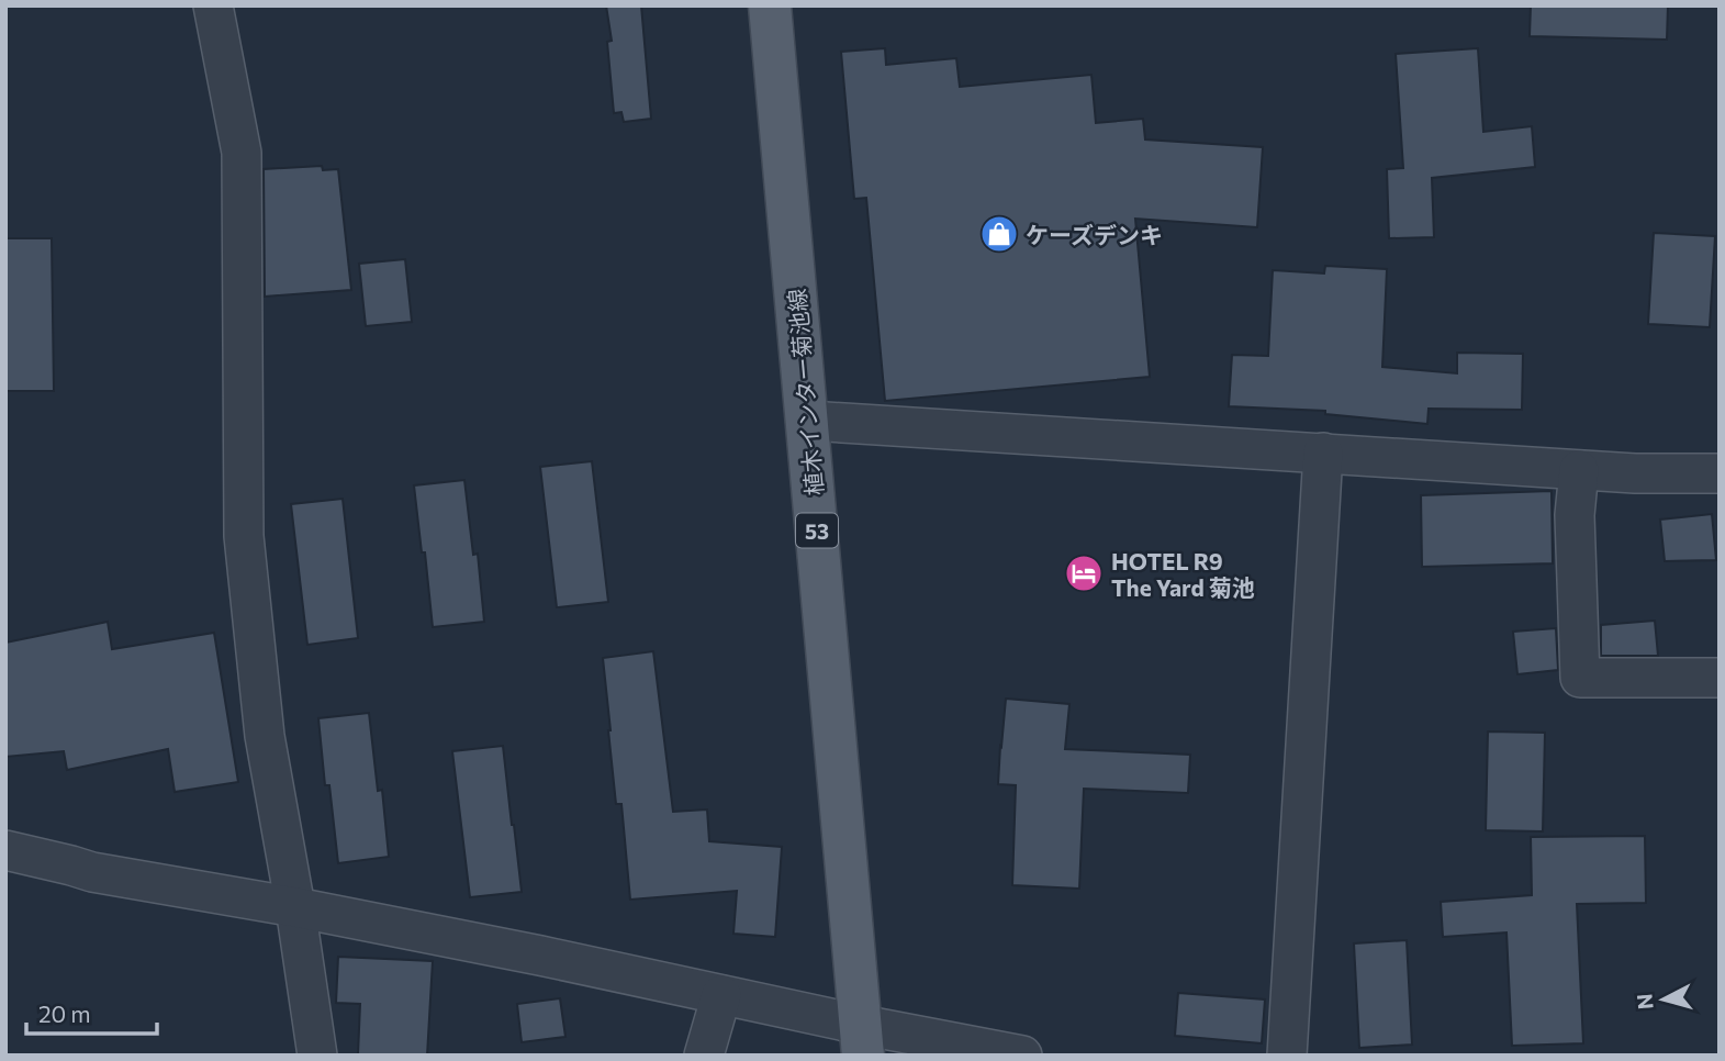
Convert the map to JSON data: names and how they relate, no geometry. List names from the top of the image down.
{
  "streets": {
    "main road": ["植木インター菊池線", "53"]
  },
  "places": {
    "shop": ["ケーズデンキ"],
    "hotel": ["HOTEL R9 The Yard 菊池"]
  },
  "scale_bar": "20 m",
  "north": "left"
}
